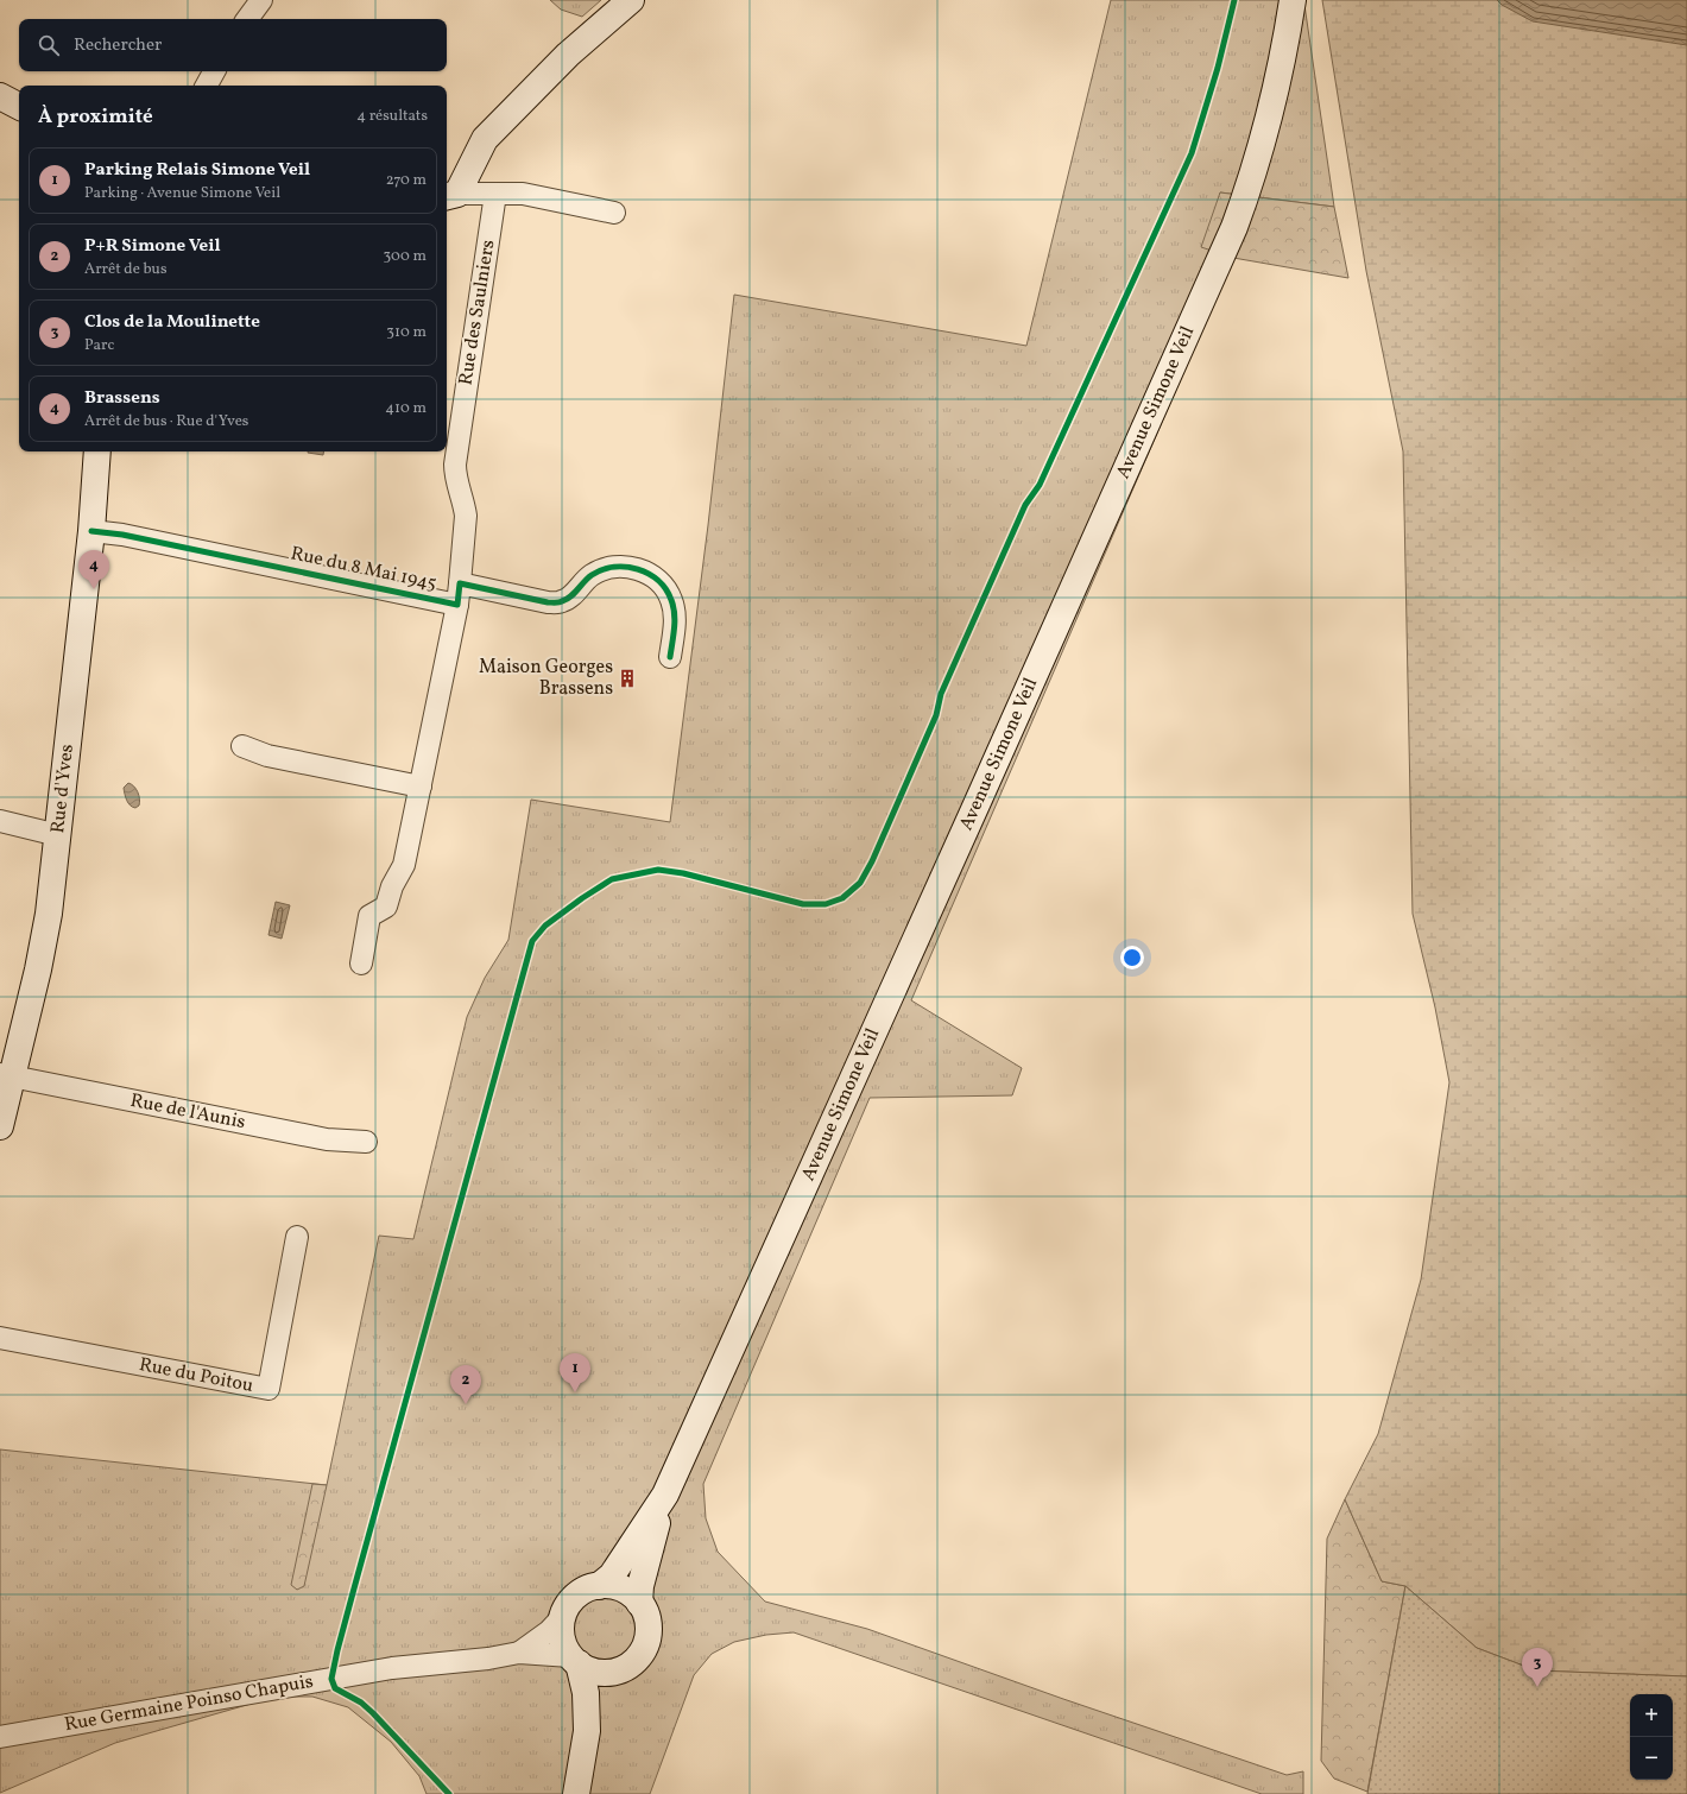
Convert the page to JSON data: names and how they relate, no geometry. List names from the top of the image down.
{
  "streets": {
    "main road": ["Avenue Simone Veil", "Rue d'Yves"],
    "street": [
      "Rue des Saulniers",
      "Rue du 8 Mai 1945",
      "Rue de l'Aunis",
      "Rue du Poitou",
      "Rue Germaine Poinso Chapuis"
    ]
  },
  "crossings": [
    ["Rue des Saulniers", "Rue du 8 Mai 1945"],
    ["Rue du 8 Mai 1945", "Rue d'Yves"],
    ["Rue d'Yves", "Rue de l'Aunis"]
  ],
  "places": {
    "building": ["Maison Georges Brassens"]
  },
  "page": {
    "search": "Rechercher",
    "heading": ["À proximité", "4 résultats"],
    "list": [
      {
        "mark": "1",
        "name": "Parking Relais Simone Veil",
        "note": "Parking · Avenue Simone Veil",
        "value": "270 m"
      },
      {
        "mark": "2",
        "name": "P+R Simone Veil",
        "note": "Arrêt de bus",
        "value": "300 m"
      },
      {
        "mark": "3",
        "name": "Clos de la Moulinette",
        "note": "Parc",
        "value": "310 m"
      },
      {
        "mark": "4",
        "name": "Brassens",
        "note": "Arrêt de bus · Rue d'Yves",
        "value": "410 m"
      }
    ],
    "pins": [
      "4",
      "1",
      "2",
      "3"
    ],
    "map_buttons": ["+", "−"]
  }
}
